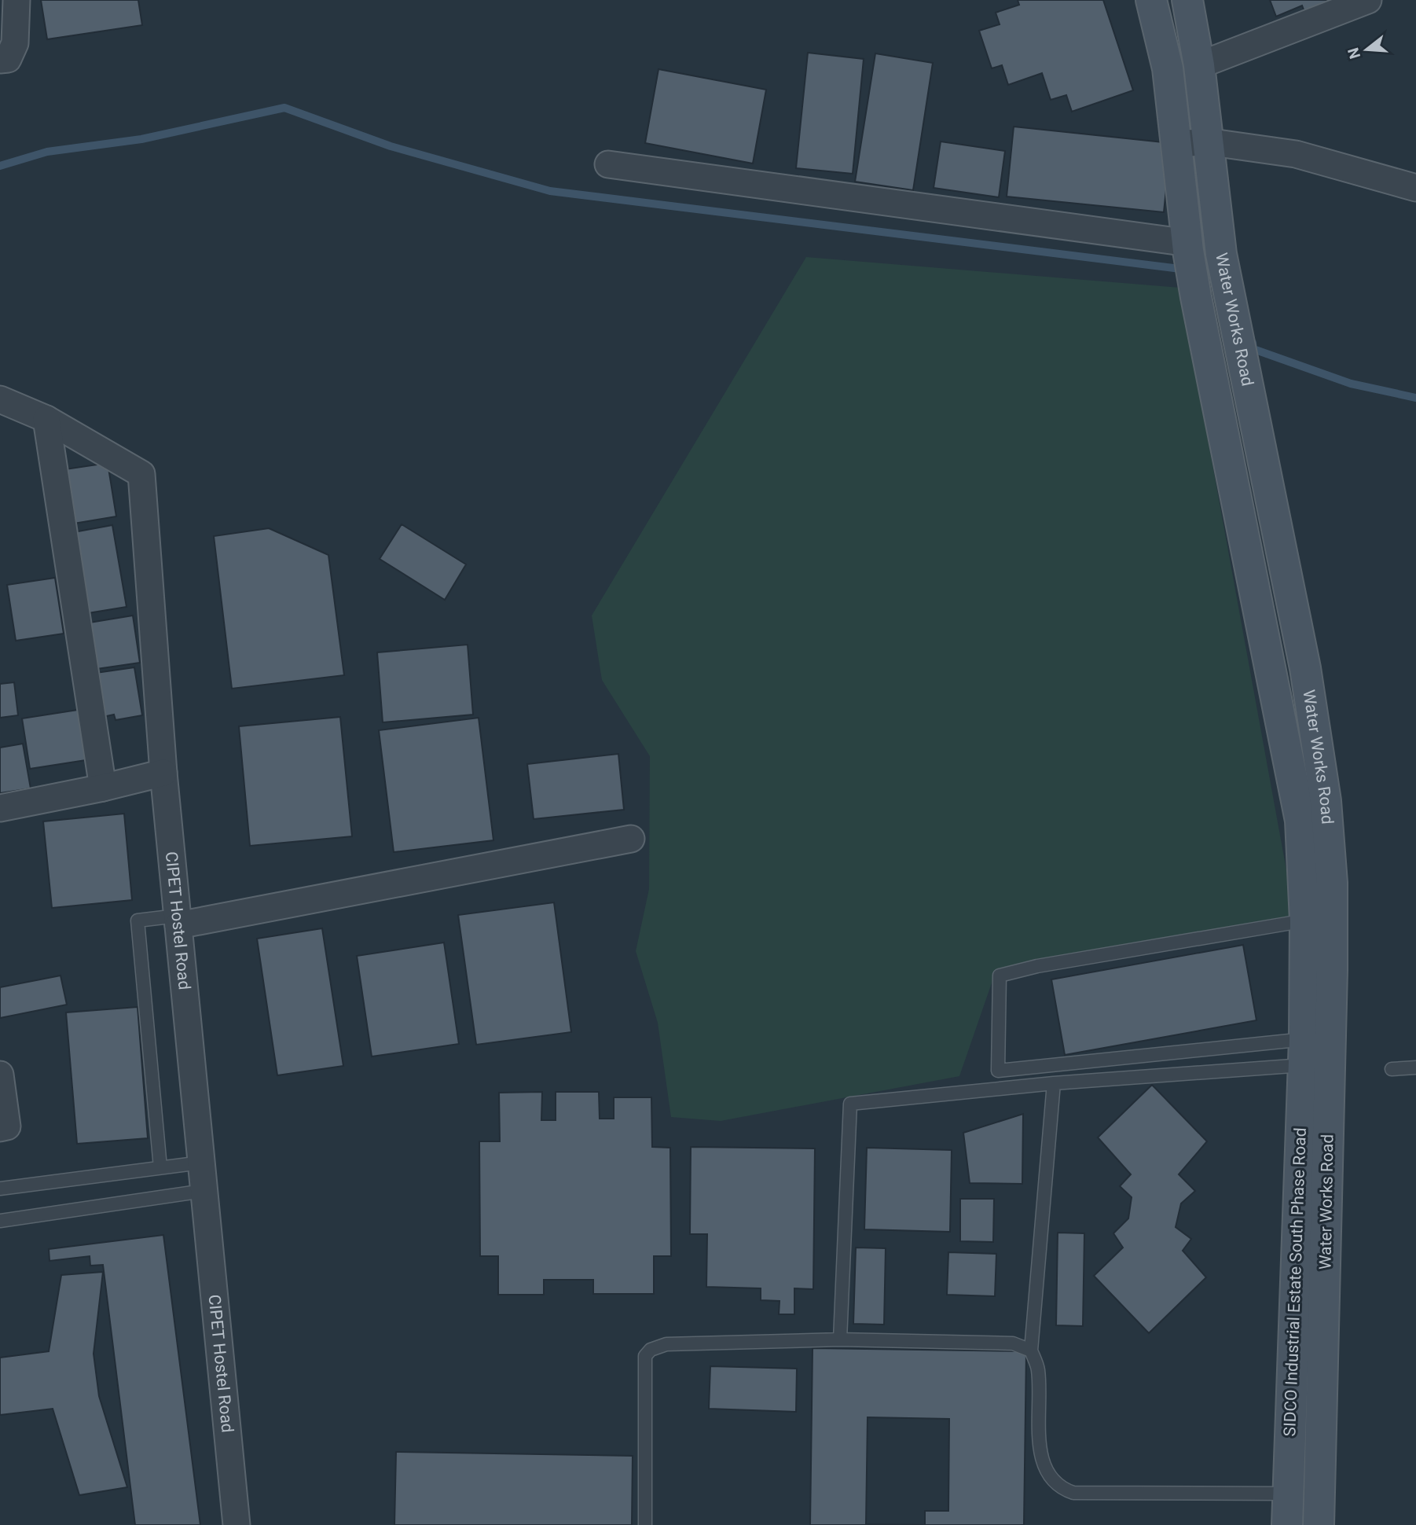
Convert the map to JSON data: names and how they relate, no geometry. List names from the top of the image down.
{
  "streets": {
    "main road": ["Water Works Road", "SIDCO Industrial Estate South Phase Road"],
    "street": ["CIPET Hostel Road"]
  },
  "crossings": [
    ["Water Works Road", "SIDCO Industrial Estate South Phase Road"]
  ],
  "north": "left"
}
